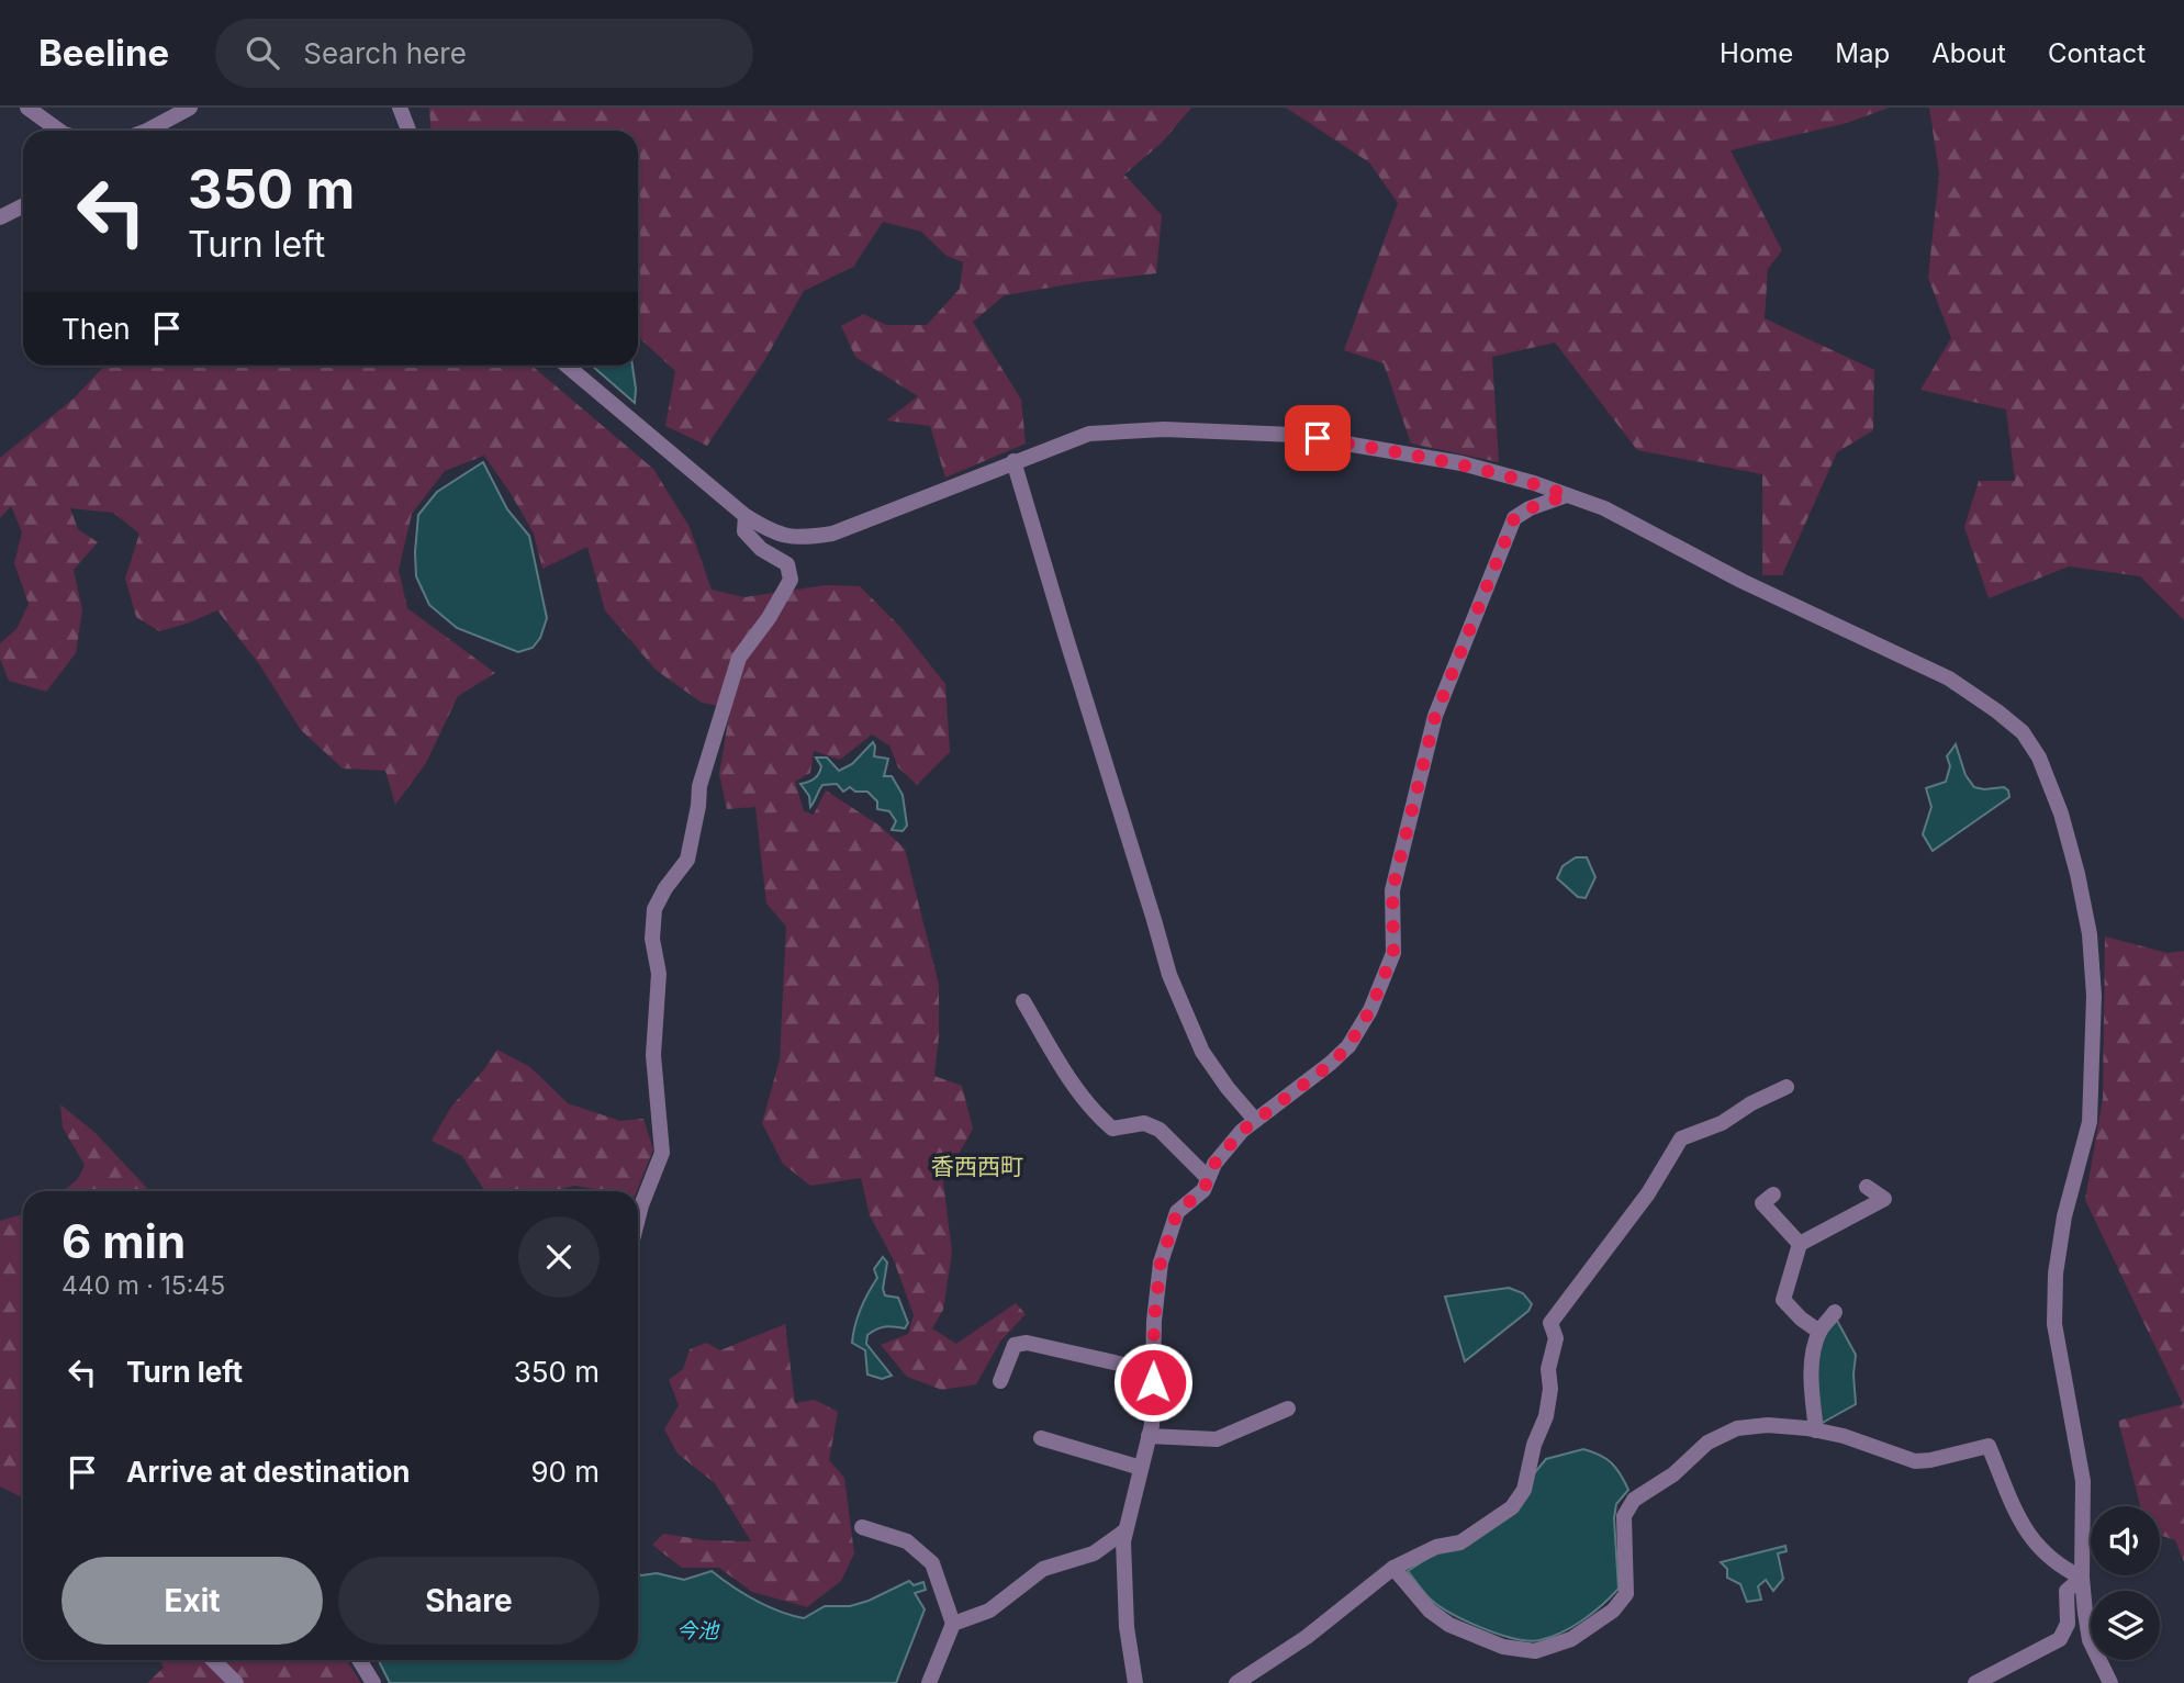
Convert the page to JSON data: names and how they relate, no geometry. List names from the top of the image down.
{
  "districts": ["香西西町"],
  "water": ["今池"],
  "page": {
    "header": "Beeline",
    "search": "Search here",
    "nav": [
      "Home",
      "Map",
      "About",
      "Contact"
    ],
    "turn": ["350 m", "Turn left"],
    "then": "Then",
    "heading": ["6 min", "440 m · 15:45"],
    "list": [
      {
        "name": "Turn left",
        "value": "350 m"
      },
      {
        "name": "Arrive at destination",
        "value": "90 m"
      }
    ],
    "buttons": ["Exit", "Share"]
  }
}
